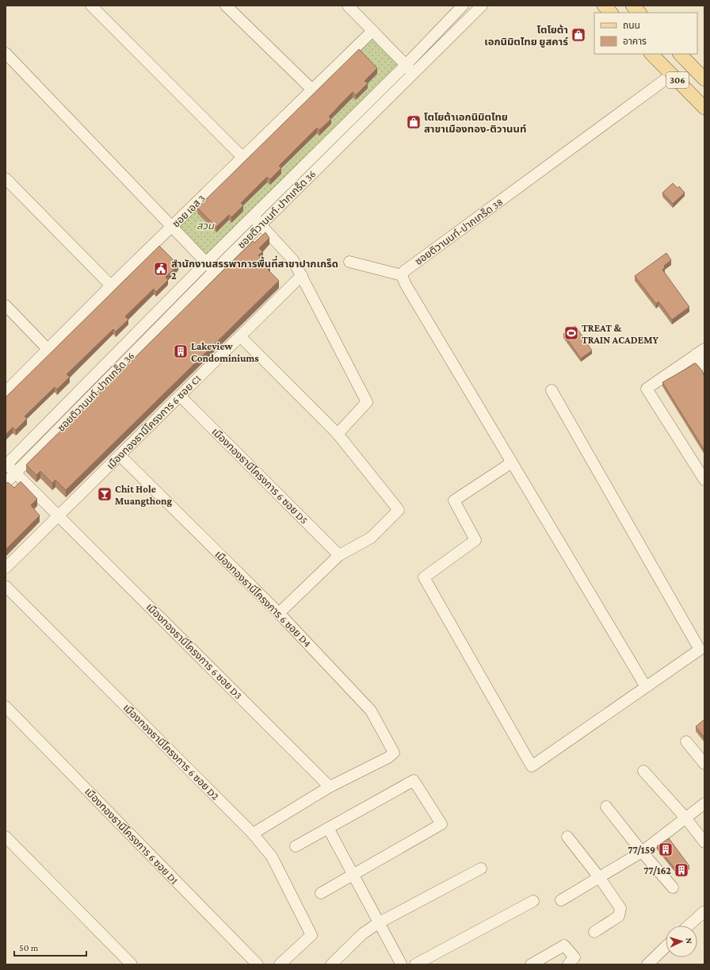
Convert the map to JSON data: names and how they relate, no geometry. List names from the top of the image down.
{
  "streets": {
    "main road": ["306"],
    "street": [
      "ซอยติวานนท์-ปากเกร็ด 36",
      "ซอย เอส 3",
      "ซอยติวานนท์-ปากเกร็ด 38",
      "เมืองทองธานีโครงการ 6 ซอย C1",
      "เมืองทองธานีโครงการ 6 ซอย D5",
      "เมืองทองธานีโครงการ 6 ซอย D4",
      "เมืองทองธานีโครงการ 6 ซอย D3",
      "เมืองทองธานีโครงการ 6 ซอย D2",
      "เมืองทองธานีโครงการ 6 ซอย D1"
    ]
  },
  "crossings": [
    ["306", "ซอยติวานนท์-ปากเกร็ด 38"],
    ["ซอยติวานนท์-ปากเกร็ด 36", "เมืองทองธานีโครงการ 6 ซอย D3"],
    ["เมืองทองธานีโครงการ 6 ซอย C1", "เมืองทองธานีโครงการ 6 ซอย D5"],
    ["เมืองทองธานีโครงการ 6 ซอย C1", "เมืองทองธานีโครงการ 6 ซอย D4"],
    ["เมืองทองธานีโครงการ 6 ซอย C1", "เมืองทองธานีโครงการ 6 ซอย D3"],
    ["เมืองทองธานีโครงการ 6 ซอย D4", "เมืองทองธานีโครงการ 6 ซอย D3"]
  ],
  "parks": ["สวน"],
  "places": {
    "shop": ["โตโยต้า เอกนิมิตไทย ยูสคาร์", "โตโยต้าเอกนิมิตไทย สาขาเมืองทอง-ติวานนท์"],
    "public building": ["สำนักงานสรรพาการพื้นที่สาขาปากเกร็ด 2"],
    "sports": ["TREAT & TRAIN ACADEMY"],
    "building": ["Lakeview Condominiums", "77/159", "77/162"],
    "bar": ["Chit Hole Muangthong"]
  },
  "legend": ["ถนน", "อาคาร"],
  "scale_bar": "50 m",
  "north": "right"
}
